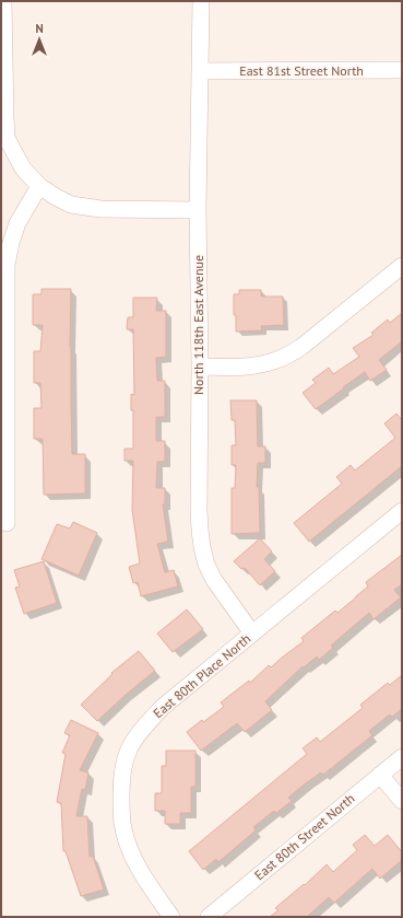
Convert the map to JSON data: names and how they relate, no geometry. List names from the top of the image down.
{
  "streets": {
    "street": [
      "East 81st Street North",
      "North 118th East Avenue",
      "East 80th Place North",
      "East 80th Street North"
    ]
  },
  "crossings": [
    ["East 81st Street North", "North 118th East Avenue"],
    ["North 118th East Avenue", "East 80th Place North"]
  ],
  "north": "top"
}
